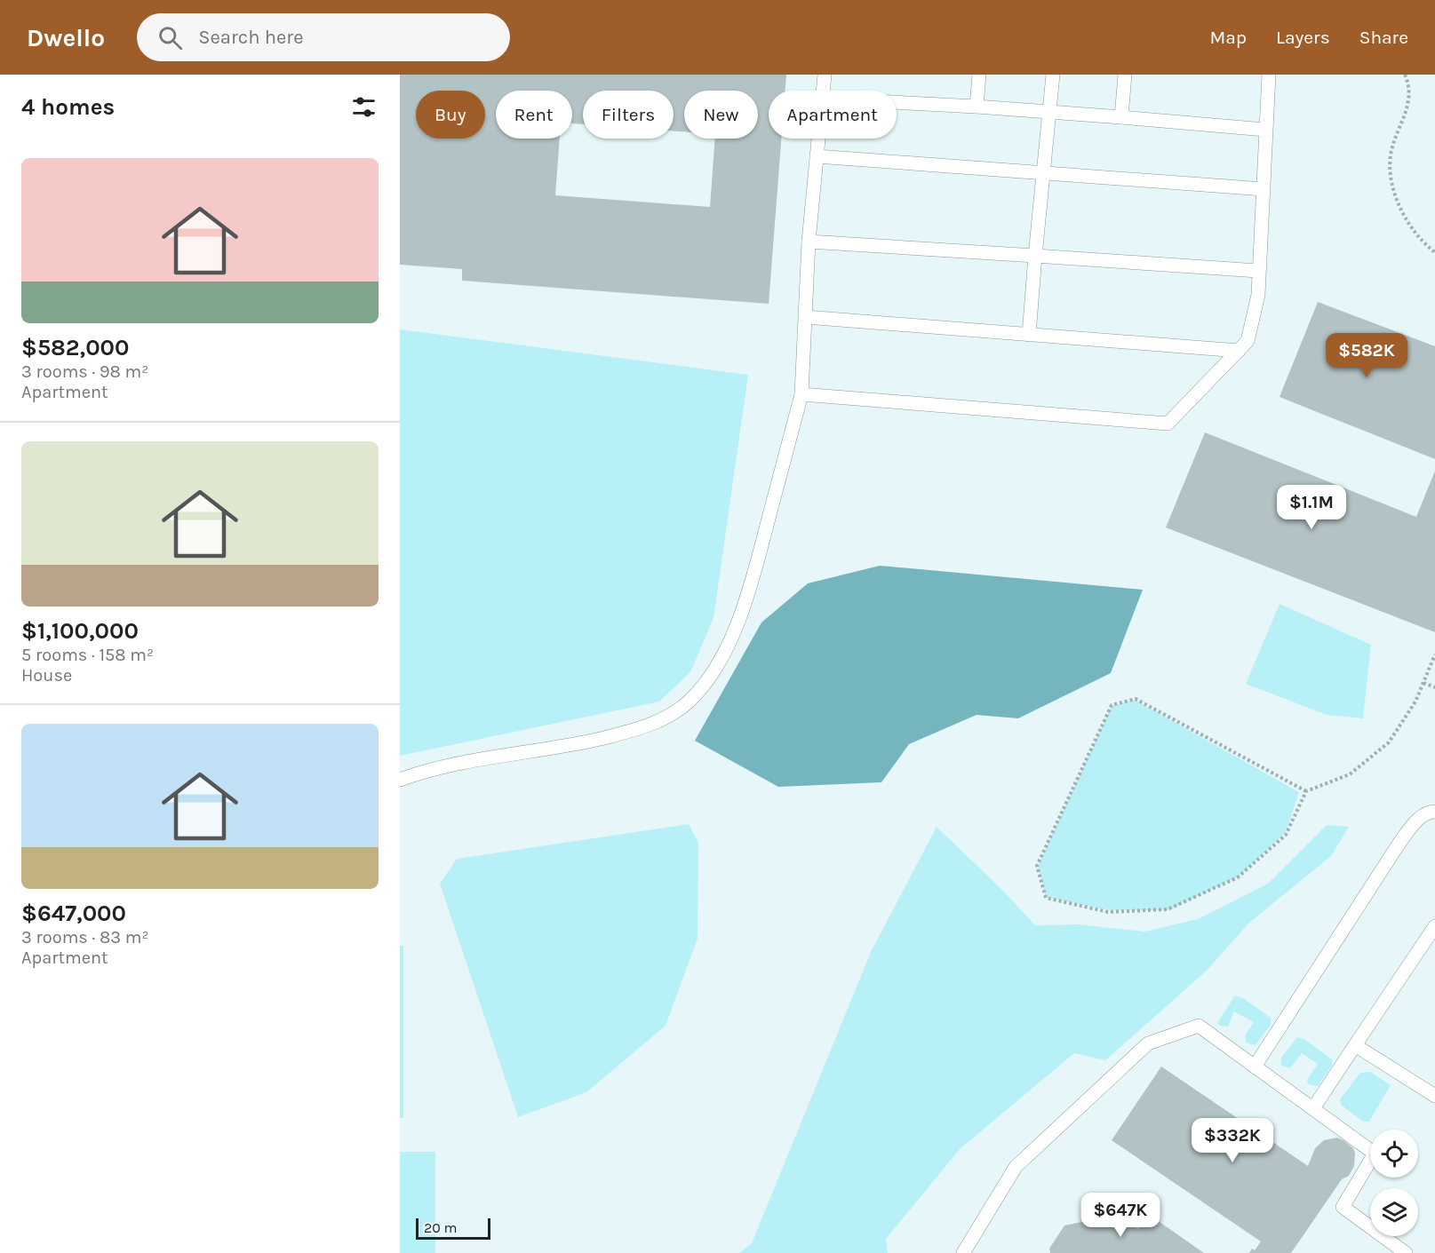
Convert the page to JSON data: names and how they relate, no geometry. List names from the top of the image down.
{
  "scale_bar": "20 m",
  "page": {
    "header": "Dwello",
    "search": "Search here",
    "nav": ["Map", "Layers", "Share"],
    "heading": "4 homes",
    "chip": [
      "Buy",
      "Rent",
      "Filters",
      "New",
      "Apartment"
    ],
    "list": [
      {
        "name": "$582,000",
        "note": "3 rooms · 98 m² · Apartment"
      },
      {
        "name": "$1,100,000",
        "note": "5 rooms · 158 m² · House"
      },
      {
        "name": "$647,000",
        "note": "3 rooms · 83 m² · Apartment"
      }
    ],
    "price": [
      "$582K",
      "$1.1M",
      "$332K",
      "$647K"
    ],
    "scale": "20 m"
  }
}
